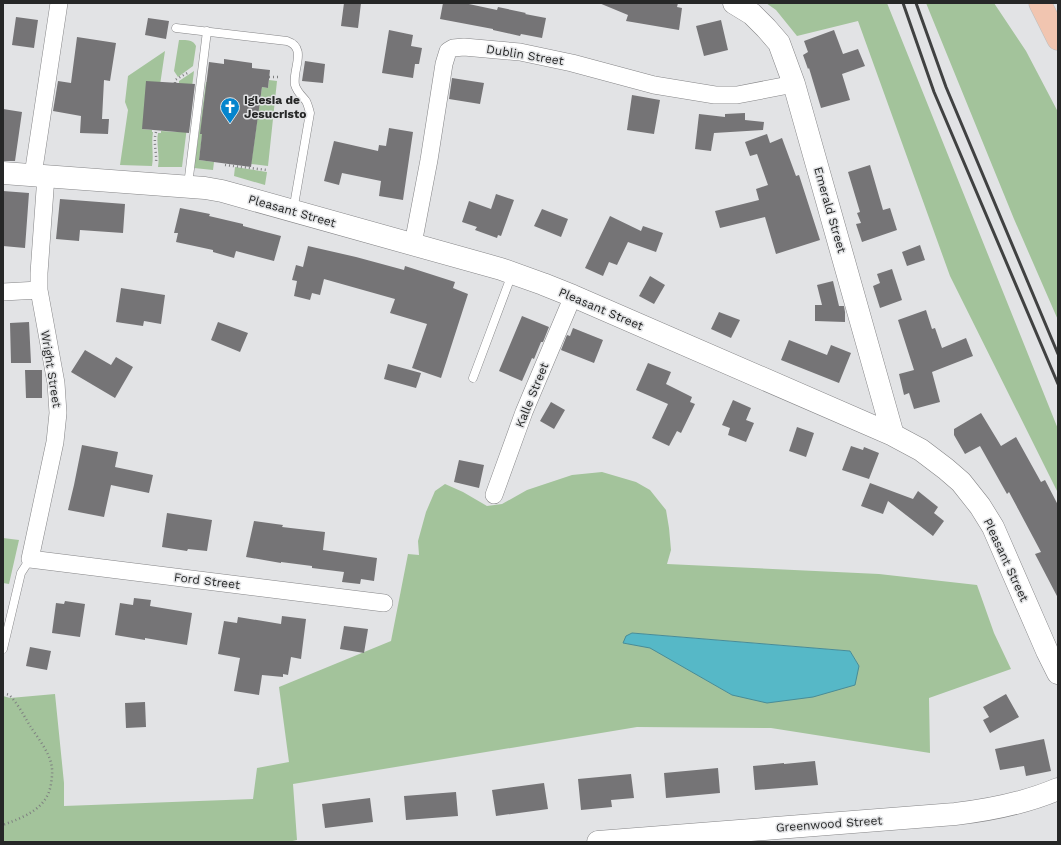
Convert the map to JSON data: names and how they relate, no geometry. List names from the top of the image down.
{
  "streets": {
    "street": [
      "Dublin Street",
      "Emerald Street",
      "Pleasant Street",
      "Wright Street",
      "Kalle Street",
      "Ford Street",
      "Greenwood Street"
    ]
  },
  "crossings": [
    ["Dublin Street", "Emerald Street"],
    ["Dublin Street", "Pleasant Street"],
    ["Emerald Street", "Pleasant Street"],
    ["Pleasant Street", "Wright Street"],
    ["Pleasant Street", "Kalle Street"],
    ["Wright Street", "Ford Street"]
  ],
  "places": {
    "church": ["Iglesia de Jesucristo"]
  }
}
